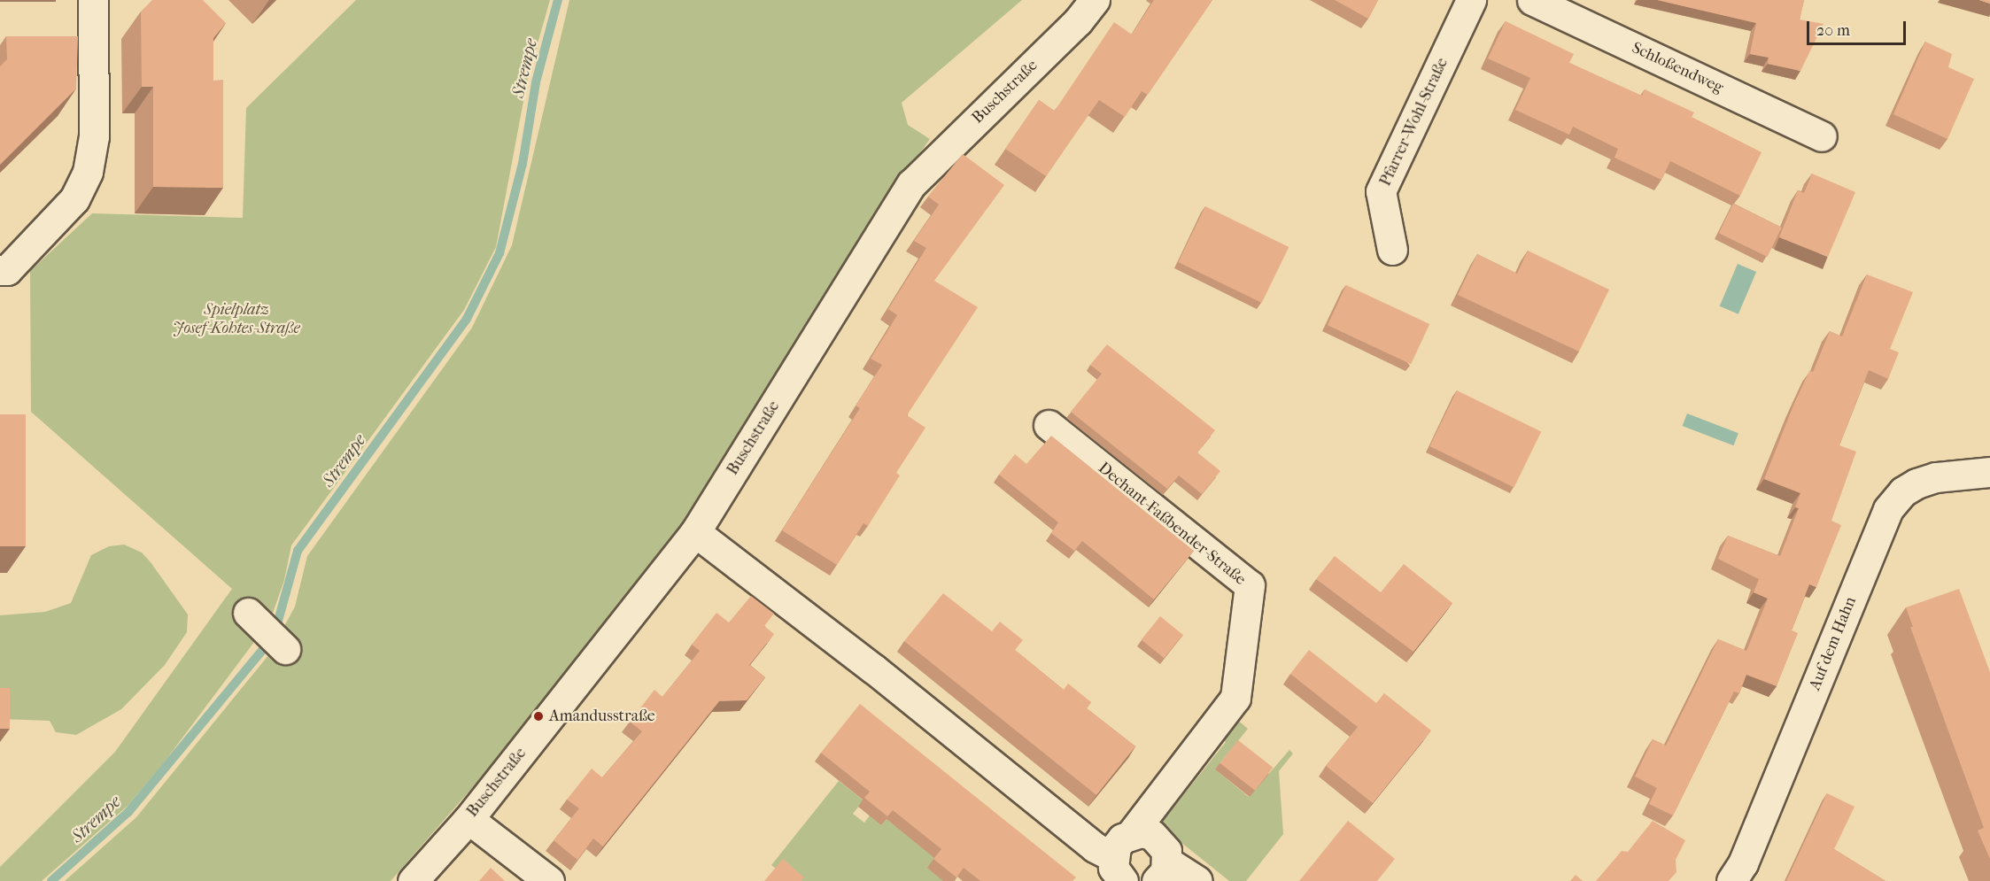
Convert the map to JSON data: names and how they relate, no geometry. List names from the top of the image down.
{
  "streets": {
    "street": [
      "Schloßendweg",
      "Buschstraße",
      "Pfarrer-Wohl-Straße",
      "Dechant-Faßbender-Straße",
      "Auf dem Hahn"
    ]
  },
  "crossings": [
    ["Buschstraße", "Dechant-Faßbender-Straße"]
  ],
  "water": ["Strempe"],
  "parks": ["Spielplatz Josef-Kohtes-Straße"],
  "places": ["Amandusstraße"],
  "scale_bar": "20 m"
}
